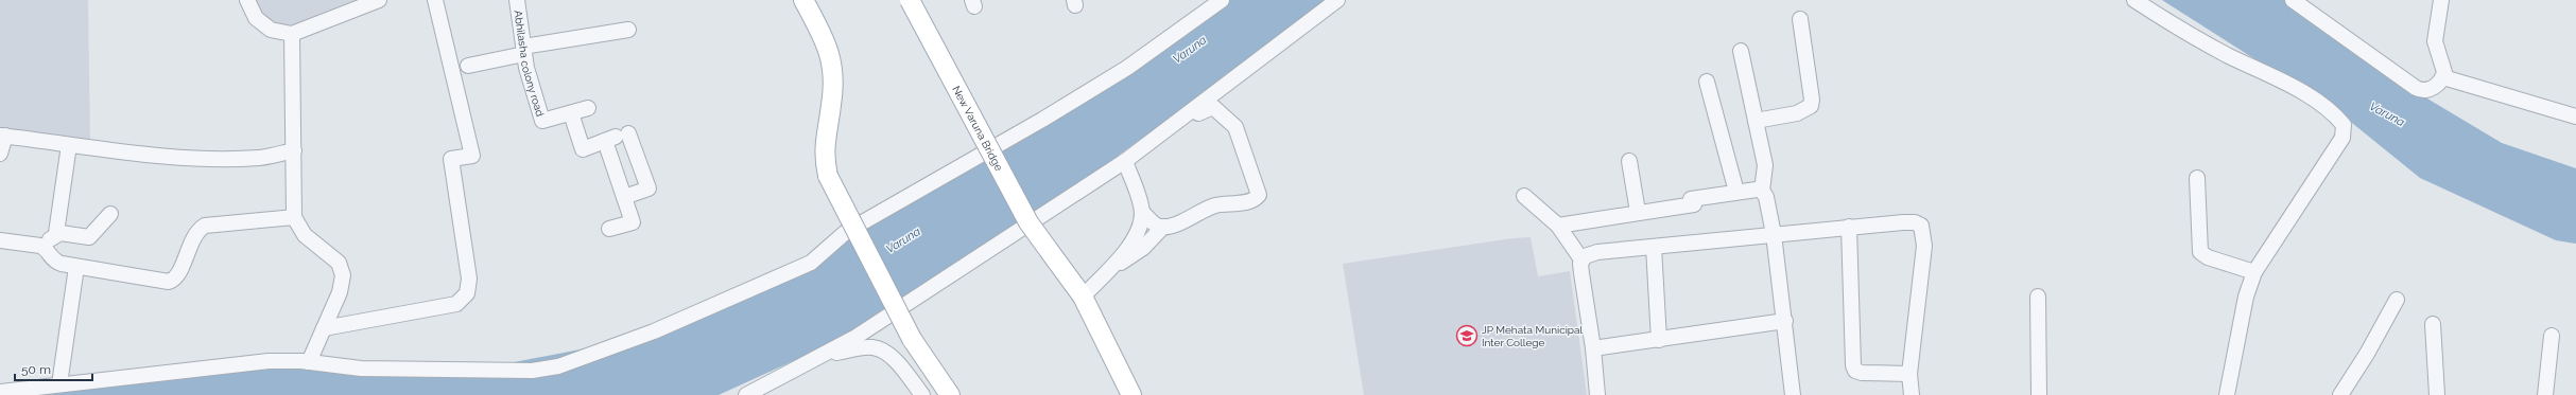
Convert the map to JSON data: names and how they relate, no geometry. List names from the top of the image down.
{
  "streets": {
    "main road": ["New Varuna Bridge"],
    "street": ["Abhilasha colony road"]
  },
  "water": ["Varuna"],
  "places": {
    "school or university": ["JP Mehata Municipal Inter College"]
  },
  "scale_bar": "50 m"
}
